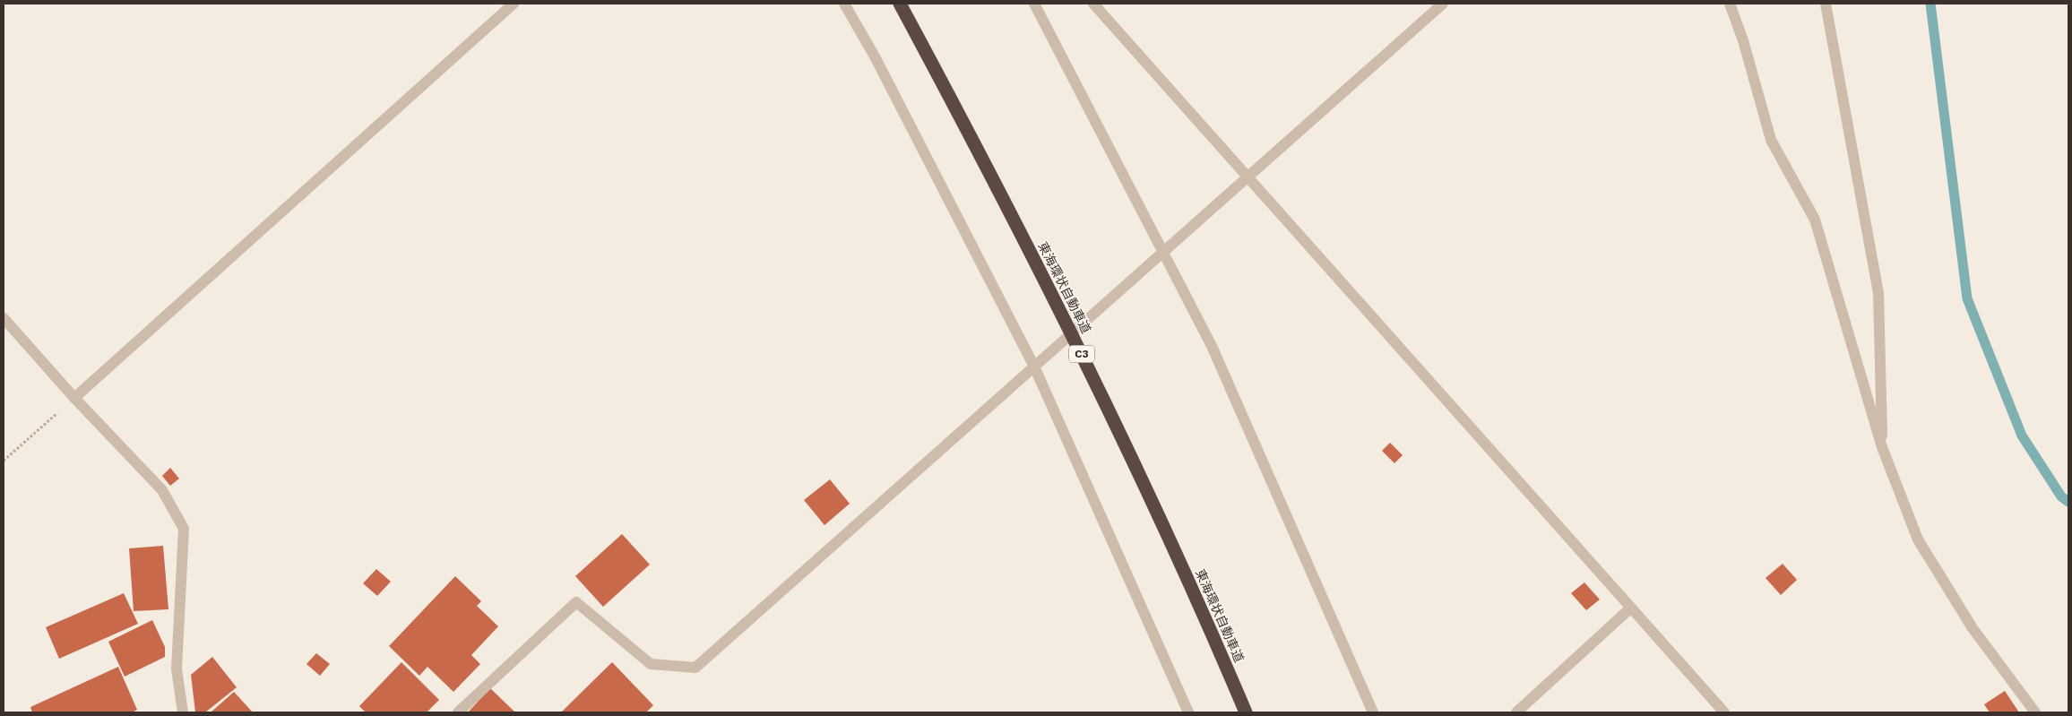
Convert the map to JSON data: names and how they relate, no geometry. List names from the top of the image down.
{
  "streets": {
    "highway": ["東海環状自動車道", "C3"]
  }
}
